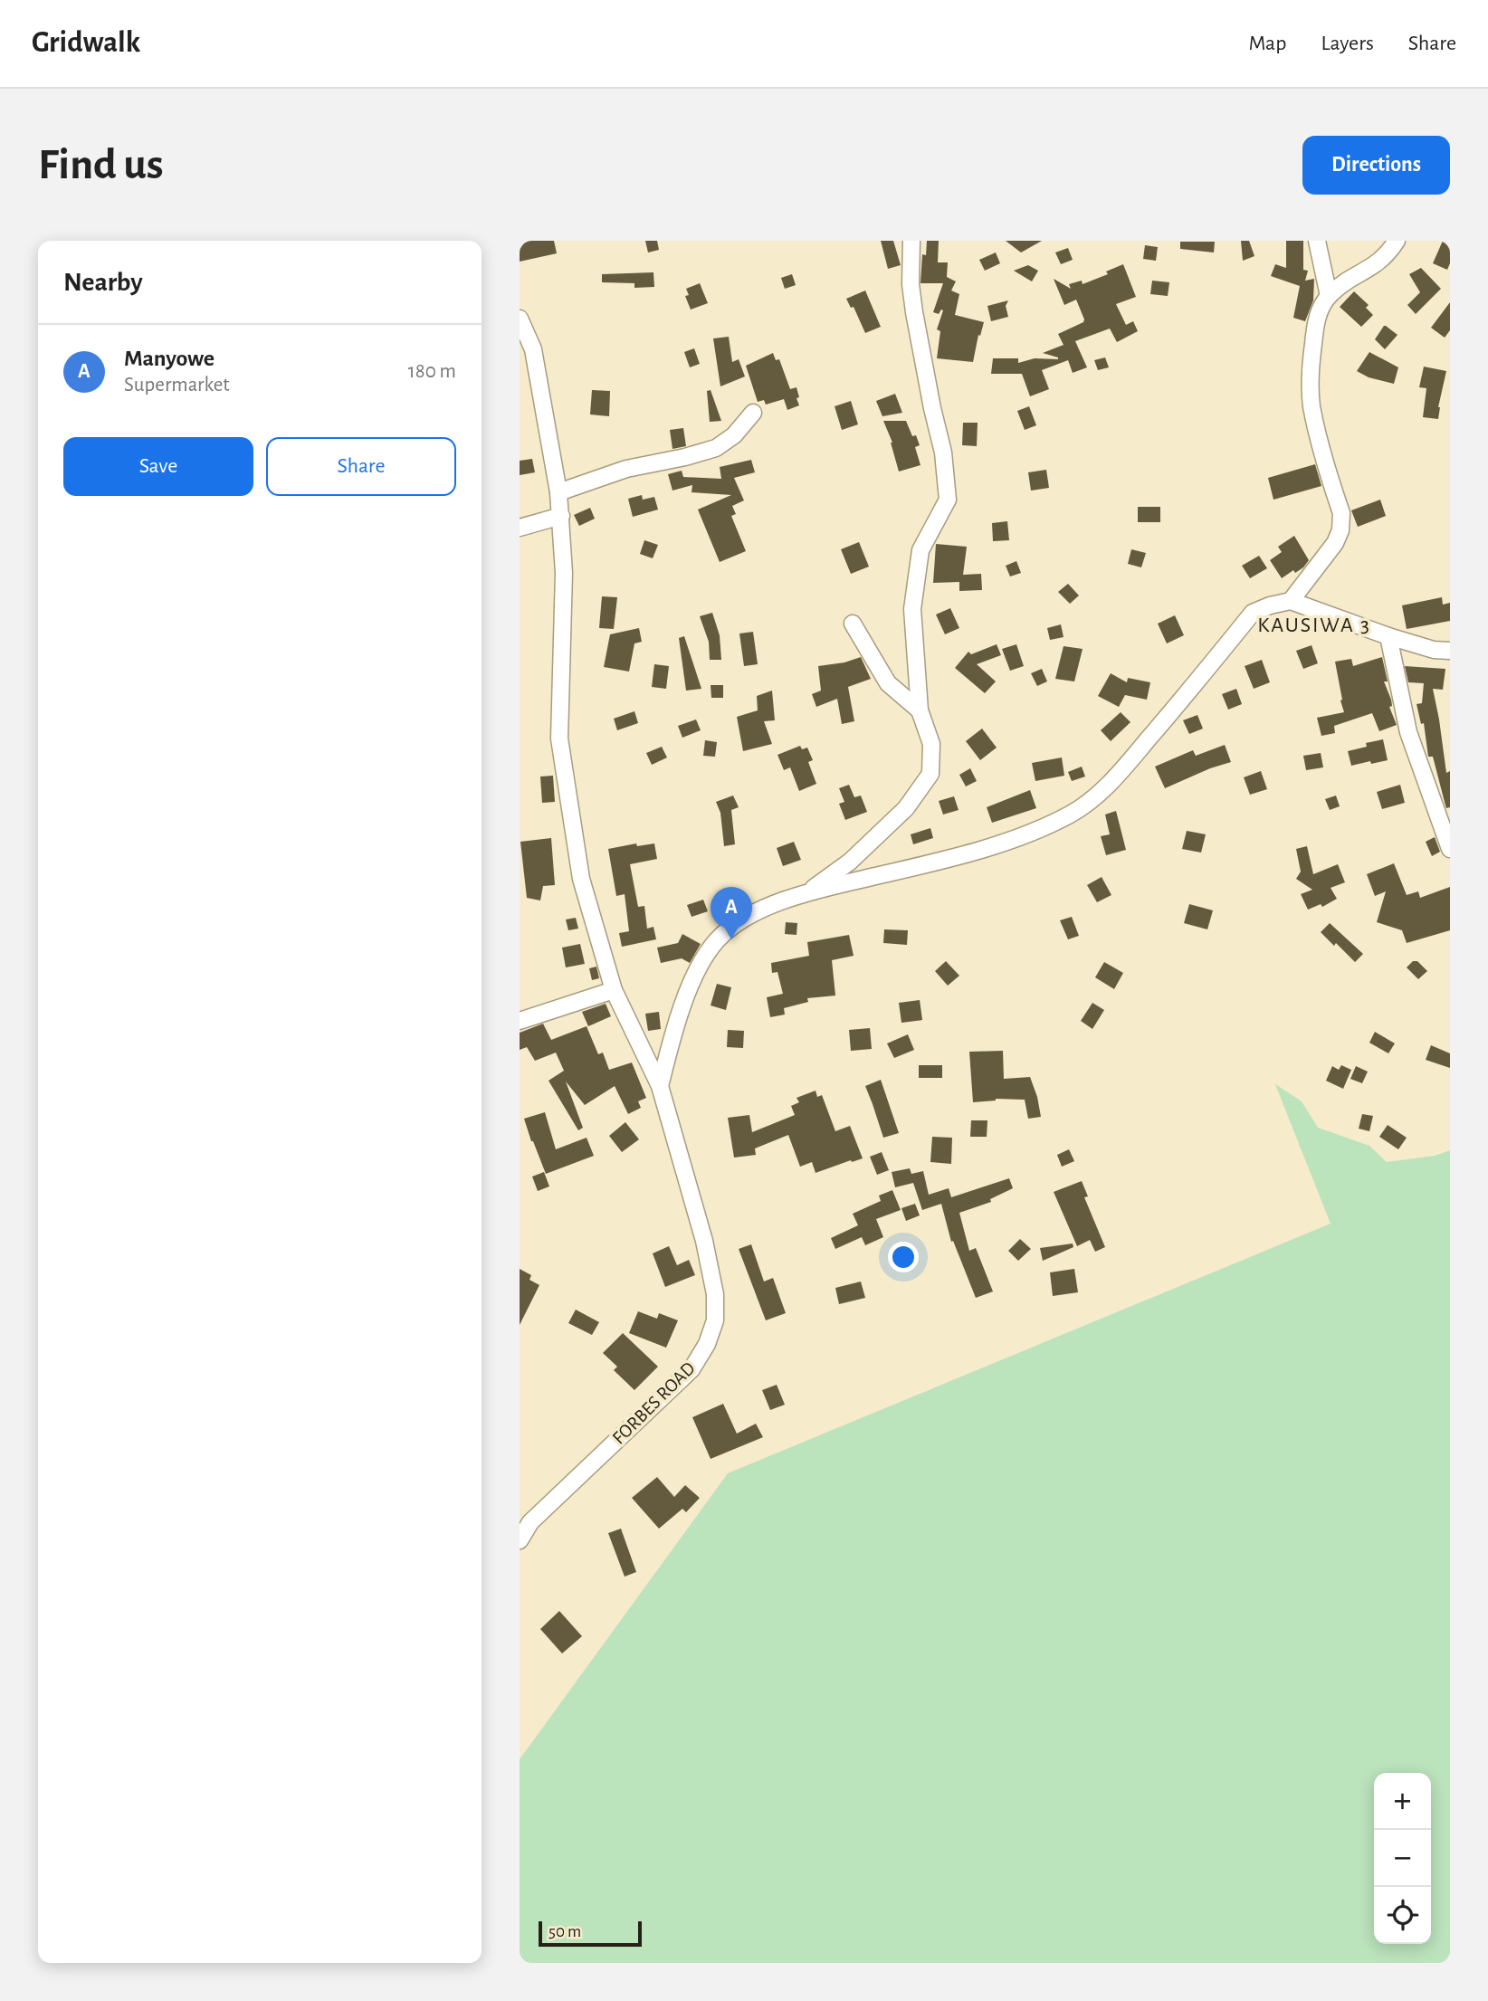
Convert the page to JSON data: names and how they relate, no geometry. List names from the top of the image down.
{
  "streets": {
    "street": ["FORBES ROAD"]
  },
  "districts": ["KAUSIWA 3"],
  "scale_bar": "50 m",
  "page": {
    "header": "Gridwalk",
    "nav": ["Map", "Layers", "Share"],
    "buttons": [
      "Directions",
      ["Save", "Share"]
    ],
    "title": "Find us",
    "heading": "Nearby",
    "list": [
      {
        "mark": "A",
        "name": "Manyowe",
        "note": "Supermarket",
        "value": "180 m"
      }
    ],
    "pins": "A",
    "map_buttons": ["+", "−"],
    "scale": "50 m"
  }
}
